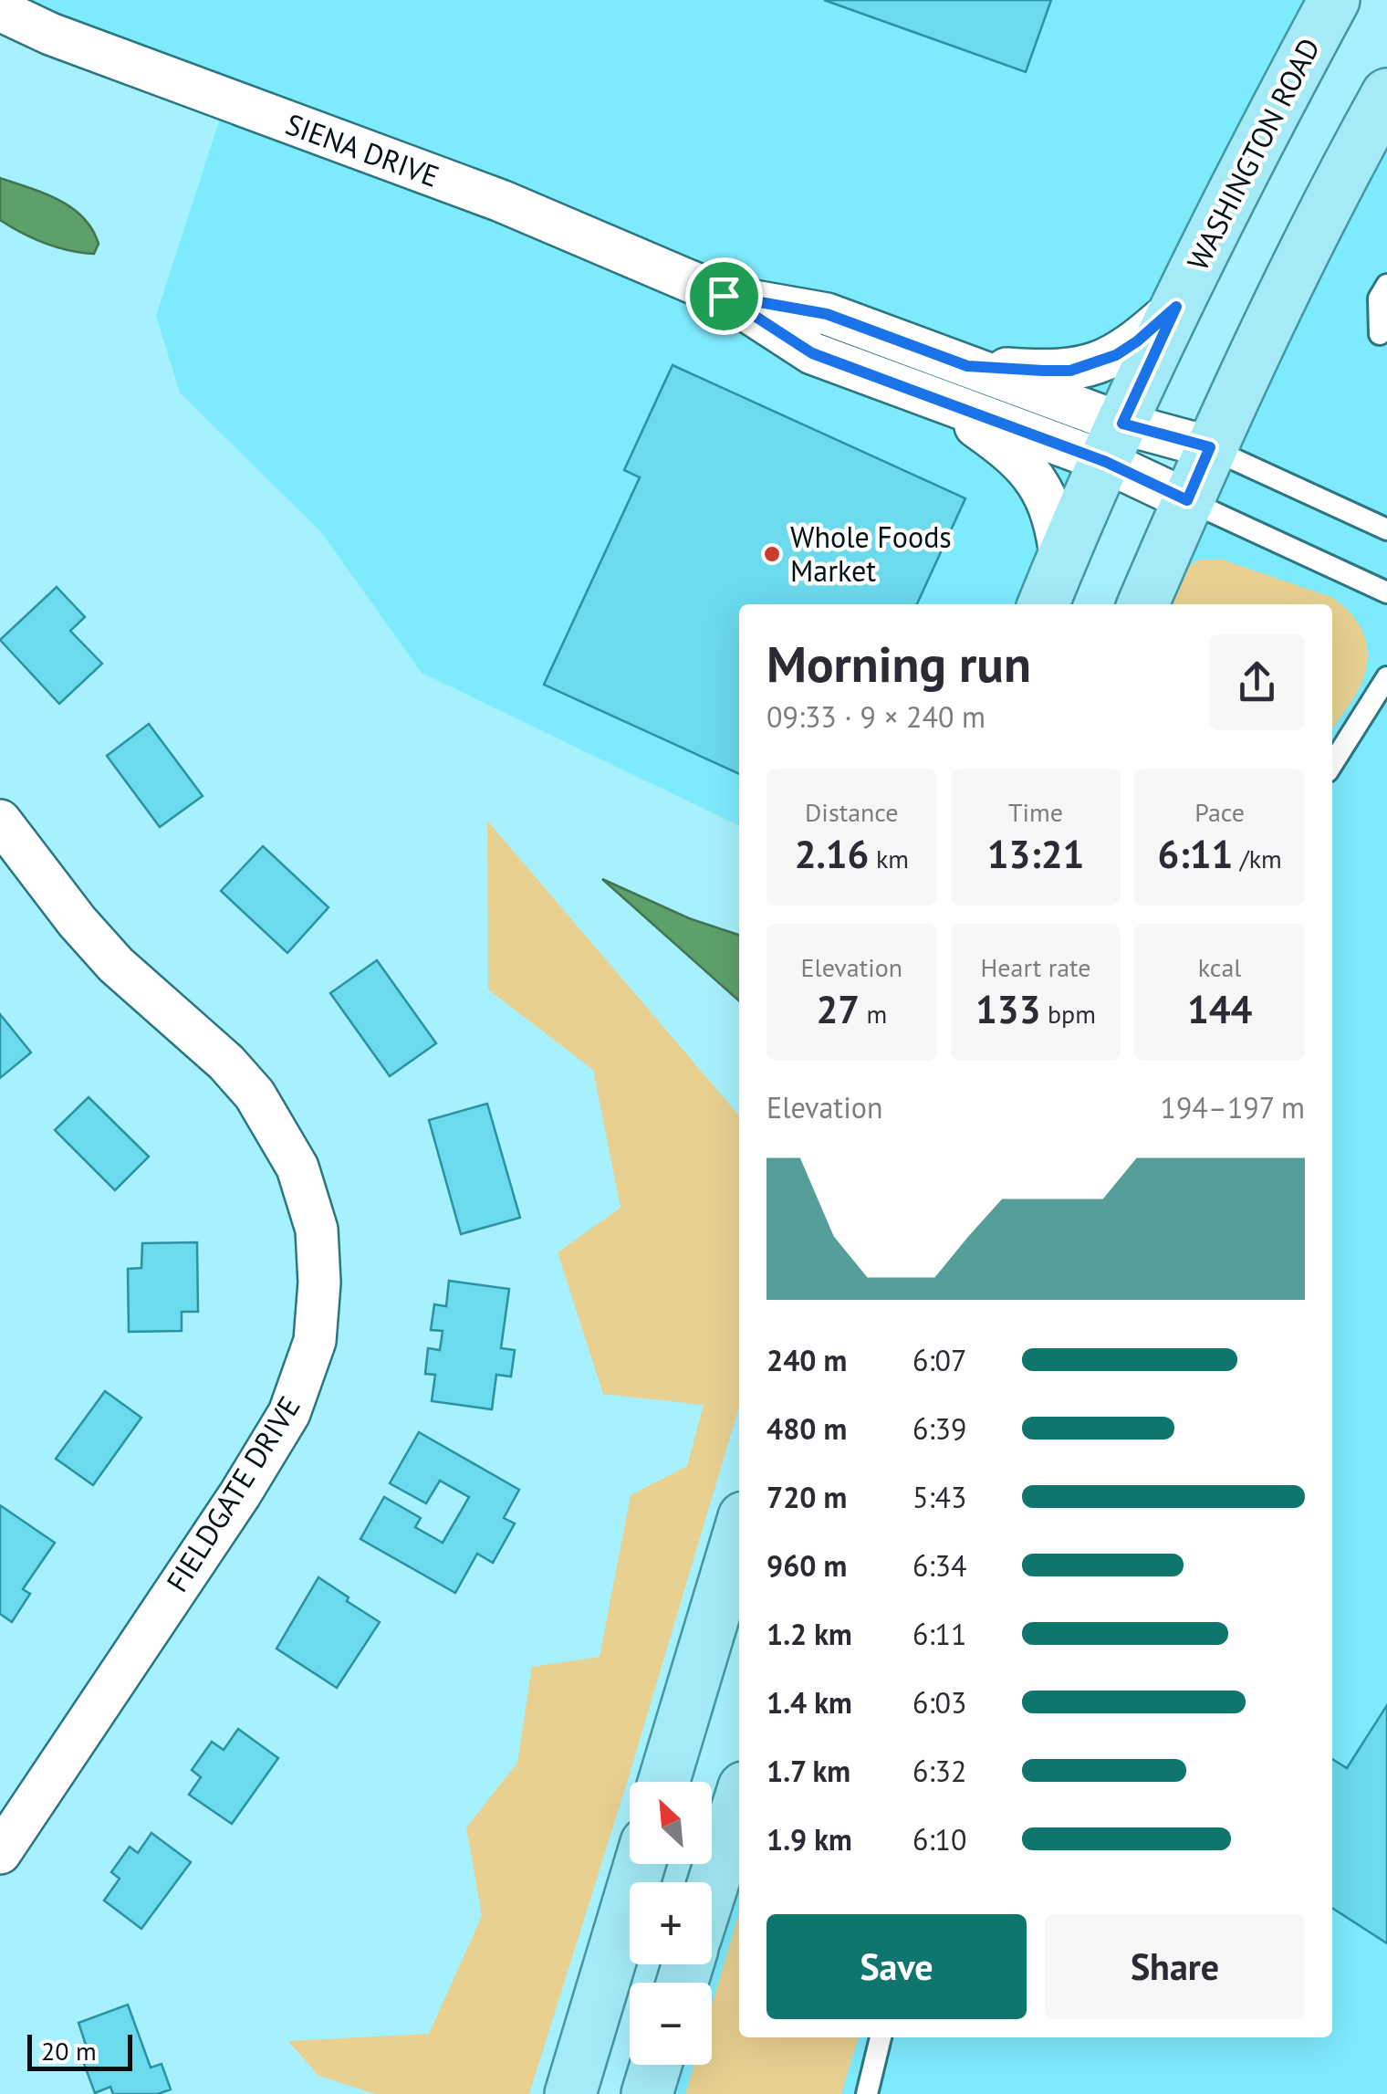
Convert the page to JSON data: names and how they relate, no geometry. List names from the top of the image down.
{
  "streets": {
    "main road": ["WASHINGTON ROAD"],
    "street": ["SIENA DRIVE", "FIELDGATE DRIVE"]
  },
  "crossings": [
    ["SIENA DRIVE", "WASHINGTON ROAD"]
  ],
  "places": ["Whole Foods Market"],
  "scale_bar": "20 m",
  "north": "top left",
  "page": {
    "heading": ["Morning run", "09:33 · 9 × 240 m"],
    "stats": [
      ["Distance", "2.16 km"],
      ["Time", "13:21"],
      ["Pace", "6:11 /km"],
      ["Elevation", "27 m"],
      ["Heart rate", "133 bpm"],
      ["kcal", "144"]
    ],
    "chart": ["Elevation", "194–197 m"],
    "list": [
      {
        "name": "240 m",
        "note": "6:07"
      },
      {
        "name": "480 m",
        "note": "6:39"
      },
      {
        "name": "720 m",
        "note": "5:43"
      },
      {
        "name": "960 m",
        "note": "6:34"
      },
      {
        "name": "1.2 km",
        "note": "6:11"
      },
      {
        "name": "1.4 km",
        "note": "6:03"
      },
      {
        "name": "1.7 km",
        "note": "6:32"
      },
      {
        "name": "1.9 km",
        "note": "6:10"
      }
    ],
    "map_buttons": ["+", "−"],
    "buttons": ["Save", "Share"],
    "scale": "20 m"
  }
}
